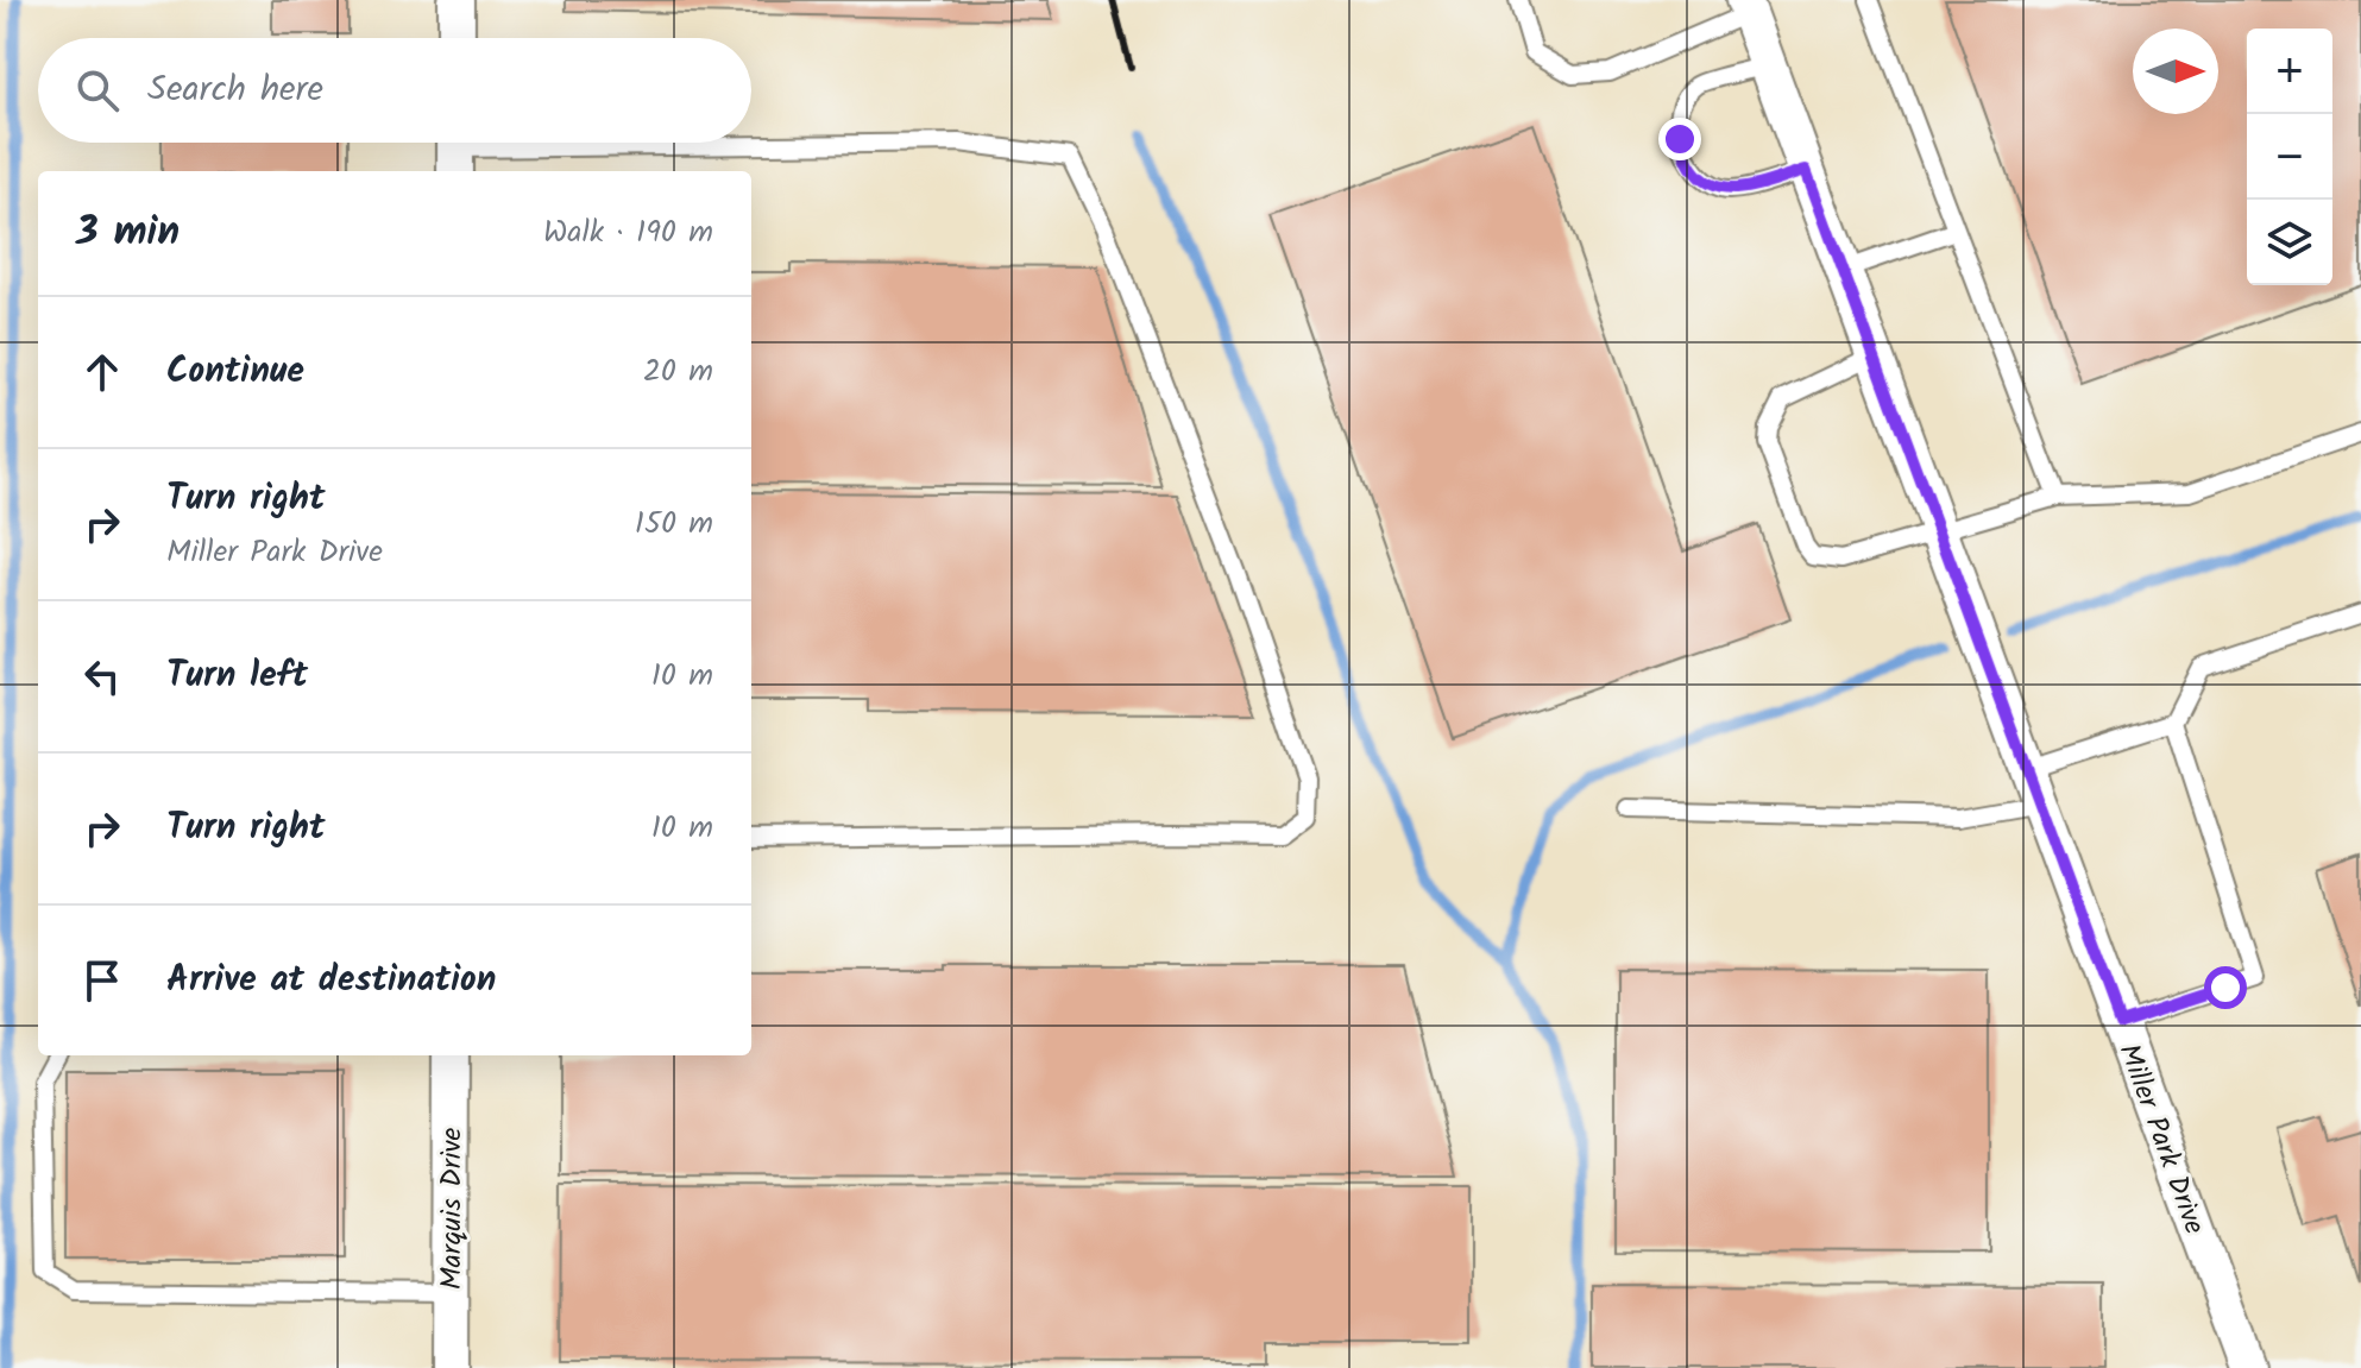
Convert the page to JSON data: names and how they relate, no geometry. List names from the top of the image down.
{
  "streets": {
    "street": ["Miller Park Drive", "Marquis Drive"]
  },
  "north": "right",
  "page": {
    "map_buttons": ["+", "−"],
    "search": "Search here",
    "heading": ["3 min", "Walk · 190 m"],
    "list": [
      ["Continue", "20 m"],
      ["Turn right", "Miller Park Drive", "150 m"],
      ["Turn left", "10 m"],
      ["Turn right", "10 m"],
      "Arrive at destination"
    ]
  }
}
